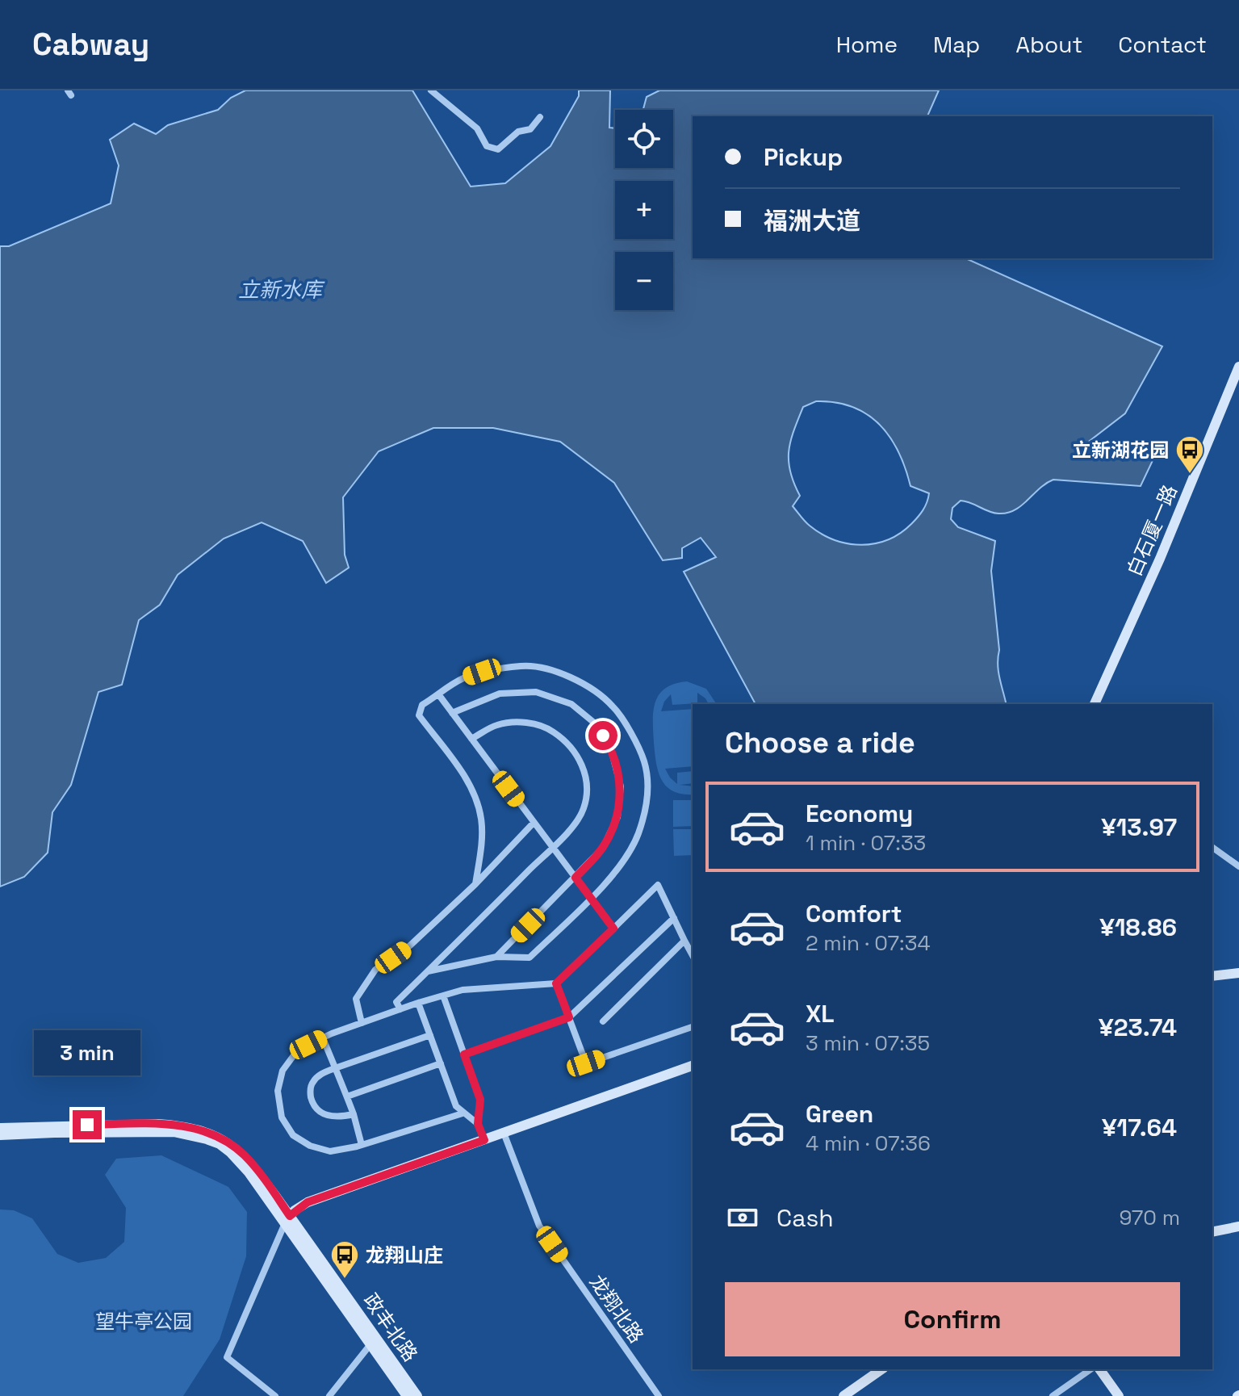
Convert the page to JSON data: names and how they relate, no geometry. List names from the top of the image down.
{
  "streets": {
    "main road": ["白石厦一路", "政丰北路"],
    "street": ["龙翔北路"]
  },
  "water": ["立新水库"],
  "parks": ["望牛亭公园"],
  "places": {
    "bus stop": ["立新湖花园", "龙翔山庄"]
  },
  "page": {
    "header": "Cabway",
    "nav": [
      "Home",
      "Map",
      "About",
      "Contact"
    ],
    "map_buttons": ["+", "−"],
    "banner": ["Pickup", "福洲大道"],
    "heading": "Choose a ride",
    "list": [
      {
        "name": "Economy",
        "note": "1 min · 07:33",
        "value": "¥13.97"
      },
      {
        "name": "Comfort",
        "note": "2 min · 07:34",
        "value": "¥18.86"
      },
      {
        "name": "XL",
        "note": "3 min · 07:35",
        "value": "¥23.74"
      },
      {
        "name": "Green",
        "note": "4 min · 07:36",
        "value": "¥17.64"
      }
    ],
    "bubble": "3 min",
    "pay": ["Cash", "970 m"],
    "buttons": "Confirm"
  }
}
